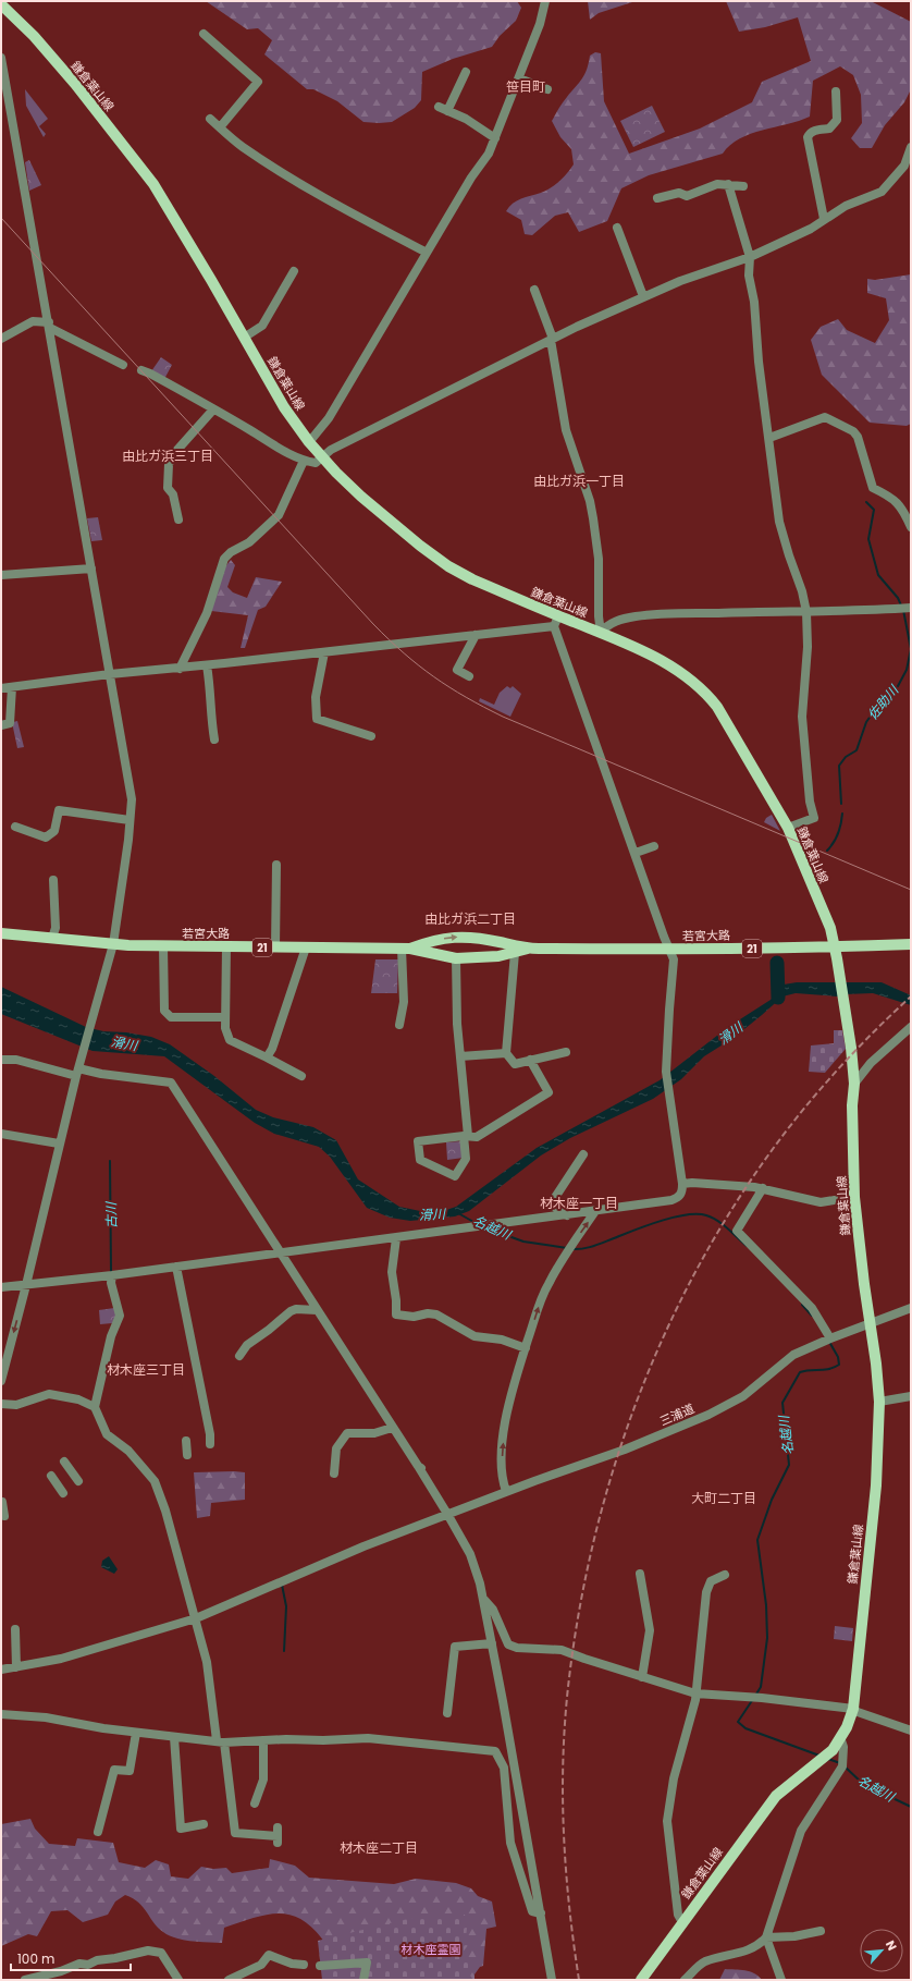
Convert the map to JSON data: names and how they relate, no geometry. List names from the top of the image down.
{
  "streets": {
    "main road": ["鎌倉葉山線", "若宮大路", "21"],
    "street": ["三浦道"]
  },
  "crossings": [
    ["鎌倉葉山線", "若宮大路"],
    ["鎌倉葉山線", "三浦道"]
  ],
  "districts": [
    "笹目町",
    "由比ガ浜三丁目",
    "由比ガ浜一丁目",
    "由比ガ浜二丁目",
    "材木座一丁目",
    "材木座三丁目",
    "大町二丁目",
    "材木座二丁目"
  ],
  "water": [
    "佐助川",
    "滑川",
    "古川",
    "名越川"
  ],
  "parks": ["材木座霊園"],
  "scale_bar": "100 m",
  "north": "top right"
}
